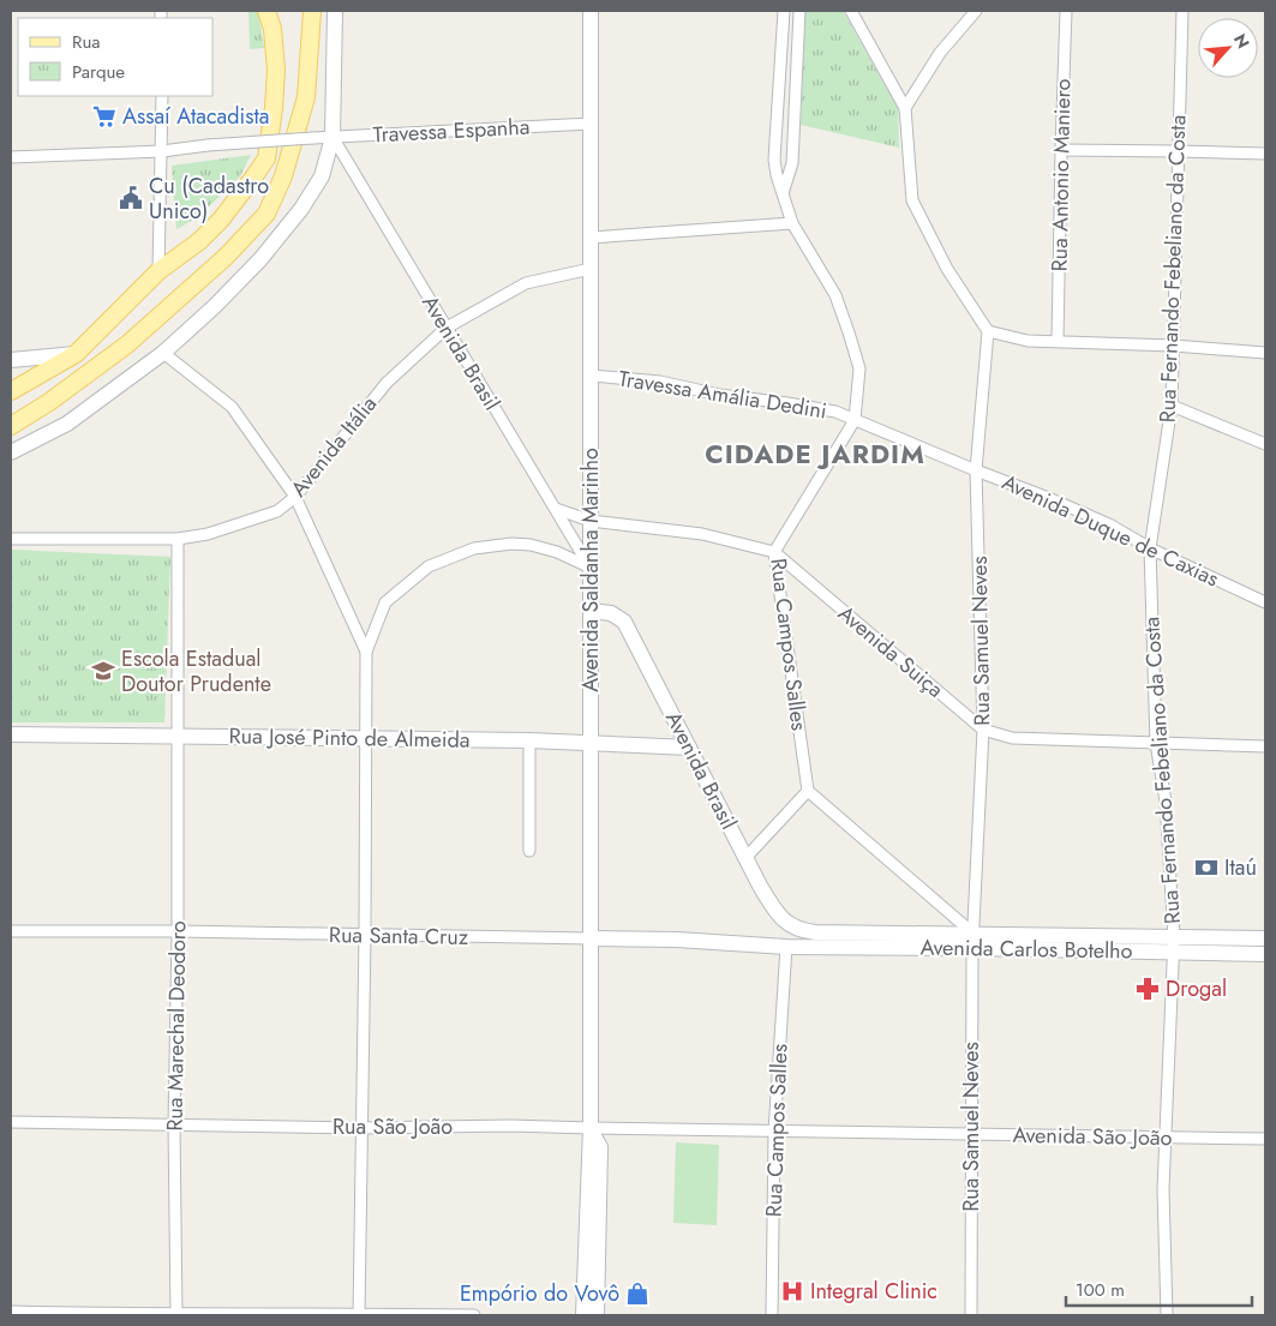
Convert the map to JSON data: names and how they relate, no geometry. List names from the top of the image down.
{
  "streets": {
    "main road": [
      "Avenida Brasil",
      "Avenida Saldanha Marinho",
      "Rua José Pinto de Almeida",
      "Rua Santa Cruz",
      "Avenida Carlos Botelho"
    ],
    "street": [
      "Travessa Espanha",
      "Rua Antonio Maniero",
      "Rua Fernando Febeliano da Costa",
      "Travessa Amália Dedini",
      "Avenida Itália",
      "Avenida Duque de Caxias",
      "Rua Samuel Neves",
      "Rua Campos Salles",
      "Avenida Suiça",
      "Rua Marechal Deodoro",
      "Rua São João",
      "Avenida São João"
    ]
  },
  "crossings": [
    ["Travessa Espanha", "Avenida Brasil"],
    ["Travessa Espanha", "Avenida Saldanha Marinho"],
    ["Rua Fernando Febeliano da Costa", "Avenida Duque de Caxias"],
    ["Rua Fernando Febeliano da Costa", "Avenida Suiça"],
    ["Rua Fernando Febeliano da Costa", "Avenida Carlos Botelho"],
    ["Rua Fernando Febeliano da Costa", "Avenida São João"],
    ["Avenida Brasil", "Avenida Itália"],
    ["Avenida Brasil", "Avenida Saldanha Marinho"],
    ["Avenida Brasil", "Rua José Pinto de Almeida"],
    ["Avenida Brasil", "Avenida Carlos Botelho"],
    ["Travessa Amália Dedini", "Avenida Duque de Caxias"],
    ["Travessa Amália Dedini", "Avenida Saldanha Marinho"],
    ["Travessa Amália Dedini", "Rua Campos Salles"],
    ["Avenida Itália", "Avenida Saldanha Marinho"],
    ["Avenida Itália", "Rua Marechal Deodoro"],
    ["Avenida Duque de Caxias", "Rua Samuel Neves"],
    ["Avenida Duque de Caxias", "Rua Campos Salles"],
    ["Avenida Saldanha Marinho", "Rua José Pinto de Almeida"],
    ["Avenida Saldanha Marinho", "Rua Santa Cruz"],
    ["Avenida Saldanha Marinho", "Rua São João"],
    ["Rua Samuel Neves", "Avenida Suiça"],
    ["Rua Samuel Neves", "Avenida Carlos Botelho"],
    ["Rua Samuel Neves", "Avenida São João"],
    ["Rua Campos Salles", "Avenida Suiça"],
    ["Rua Campos Salles", "Rua Santa Cruz"],
    ["Rua Campos Salles", "Avenida Carlos Botelho"],
    ["Rua Campos Salles", "Rua São João"],
    ["Rua Campos Salles", "Avenida São João"],
    ["Rua José Pinto de Almeida", "Rua Marechal Deodoro"],
    ["Rua Santa Cruz", "Avenida Carlos Botelho"],
    ["Rua Santa Cruz", "Rua Marechal Deodoro"],
    ["Rua Marechal Deodoro", "Rua São João"],
    ["Rua São João", "Avenida São João"]
  ],
  "districts": ["CIDADE JARDIM"],
  "places": {
    "supermarket": ["Assaí Atacadista"],
    "public building": ["Cu (Cadastro Unico)"],
    "school or university": ["Escola Estadual Doutor Prudente"],
    "bank": ["Itaú"],
    "pharmacy": ["Drogal"],
    "hospital": ["Integral Clinic"],
    "shop": ["Empório do Vovô"]
  },
  "legend": ["Rua", "Parque"],
  "scale_bar": "100 m",
  "north": "top right"
}
